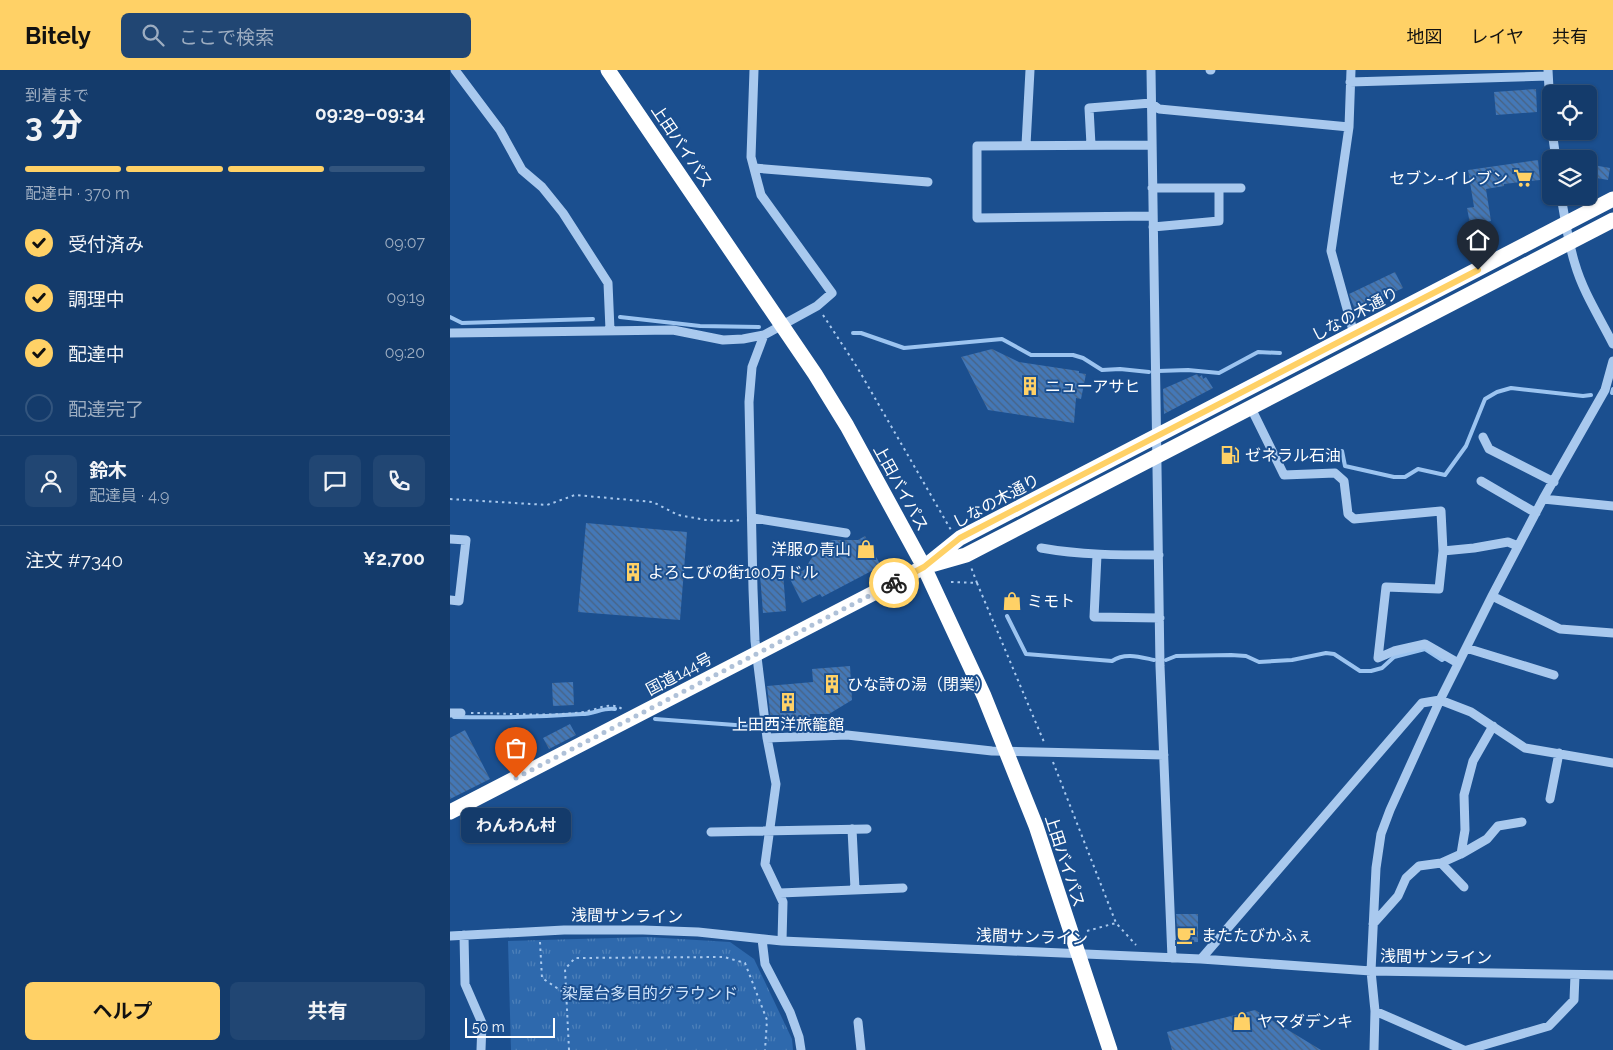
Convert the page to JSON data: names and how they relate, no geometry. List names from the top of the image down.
{
  "streets": {
    "highway": ["上田バイパス", "しなの木通り", "国道144号"],
    "street": ["浅間サンライン"]
  },
  "crossings": [
    ["上田バイパス", "しなの木通り"],
    ["上田バイパス", "国道144号"],
    ["上田バイパス", "浅間サンライン"],
    ["しなの木通り", "国道144号"]
  ],
  "parks": ["染屋台多目的グラウンド"],
  "places": {
    "supermarket": ["セブン-イレブン"],
    "building": [
      "ニューアサヒ",
      "よろこびの街100万ドル",
      "ひな詩の湯（閉業）",
      "上田西洋旅籠館"
    ],
    "fuel station": ["ゼネラル石油"],
    "shop": ["洋服の青山", "ミモト", "ヤマダデンキ"],
    "other": ["わんわん村"],
    "cafe": ["またたびかふぇ"]
  },
  "scale_bar": "50 m",
  "page": {
    "header": "Bitely",
    "search": "ここで検索",
    "nav": ["地図", "レイヤ", "共有"],
    "heading": ["3 分", "到着まで", "09:29–09:34"],
    "panel": [
      "鈴木",
      "配達員 · 4.9",
      "注文 #7340",
      "¥2,700"
    ],
    "bar": "配達中 · 370 m",
    "list": [
      ["受付済み", "09:07"],
      ["調理中", "09:19"],
      ["配達中", "09:20"],
      "配達完了"
    ],
    "bubble": "わんわん村",
    "buttons": ["ヘルプ", "共有"],
    "scale": "50 m"
  }
}
